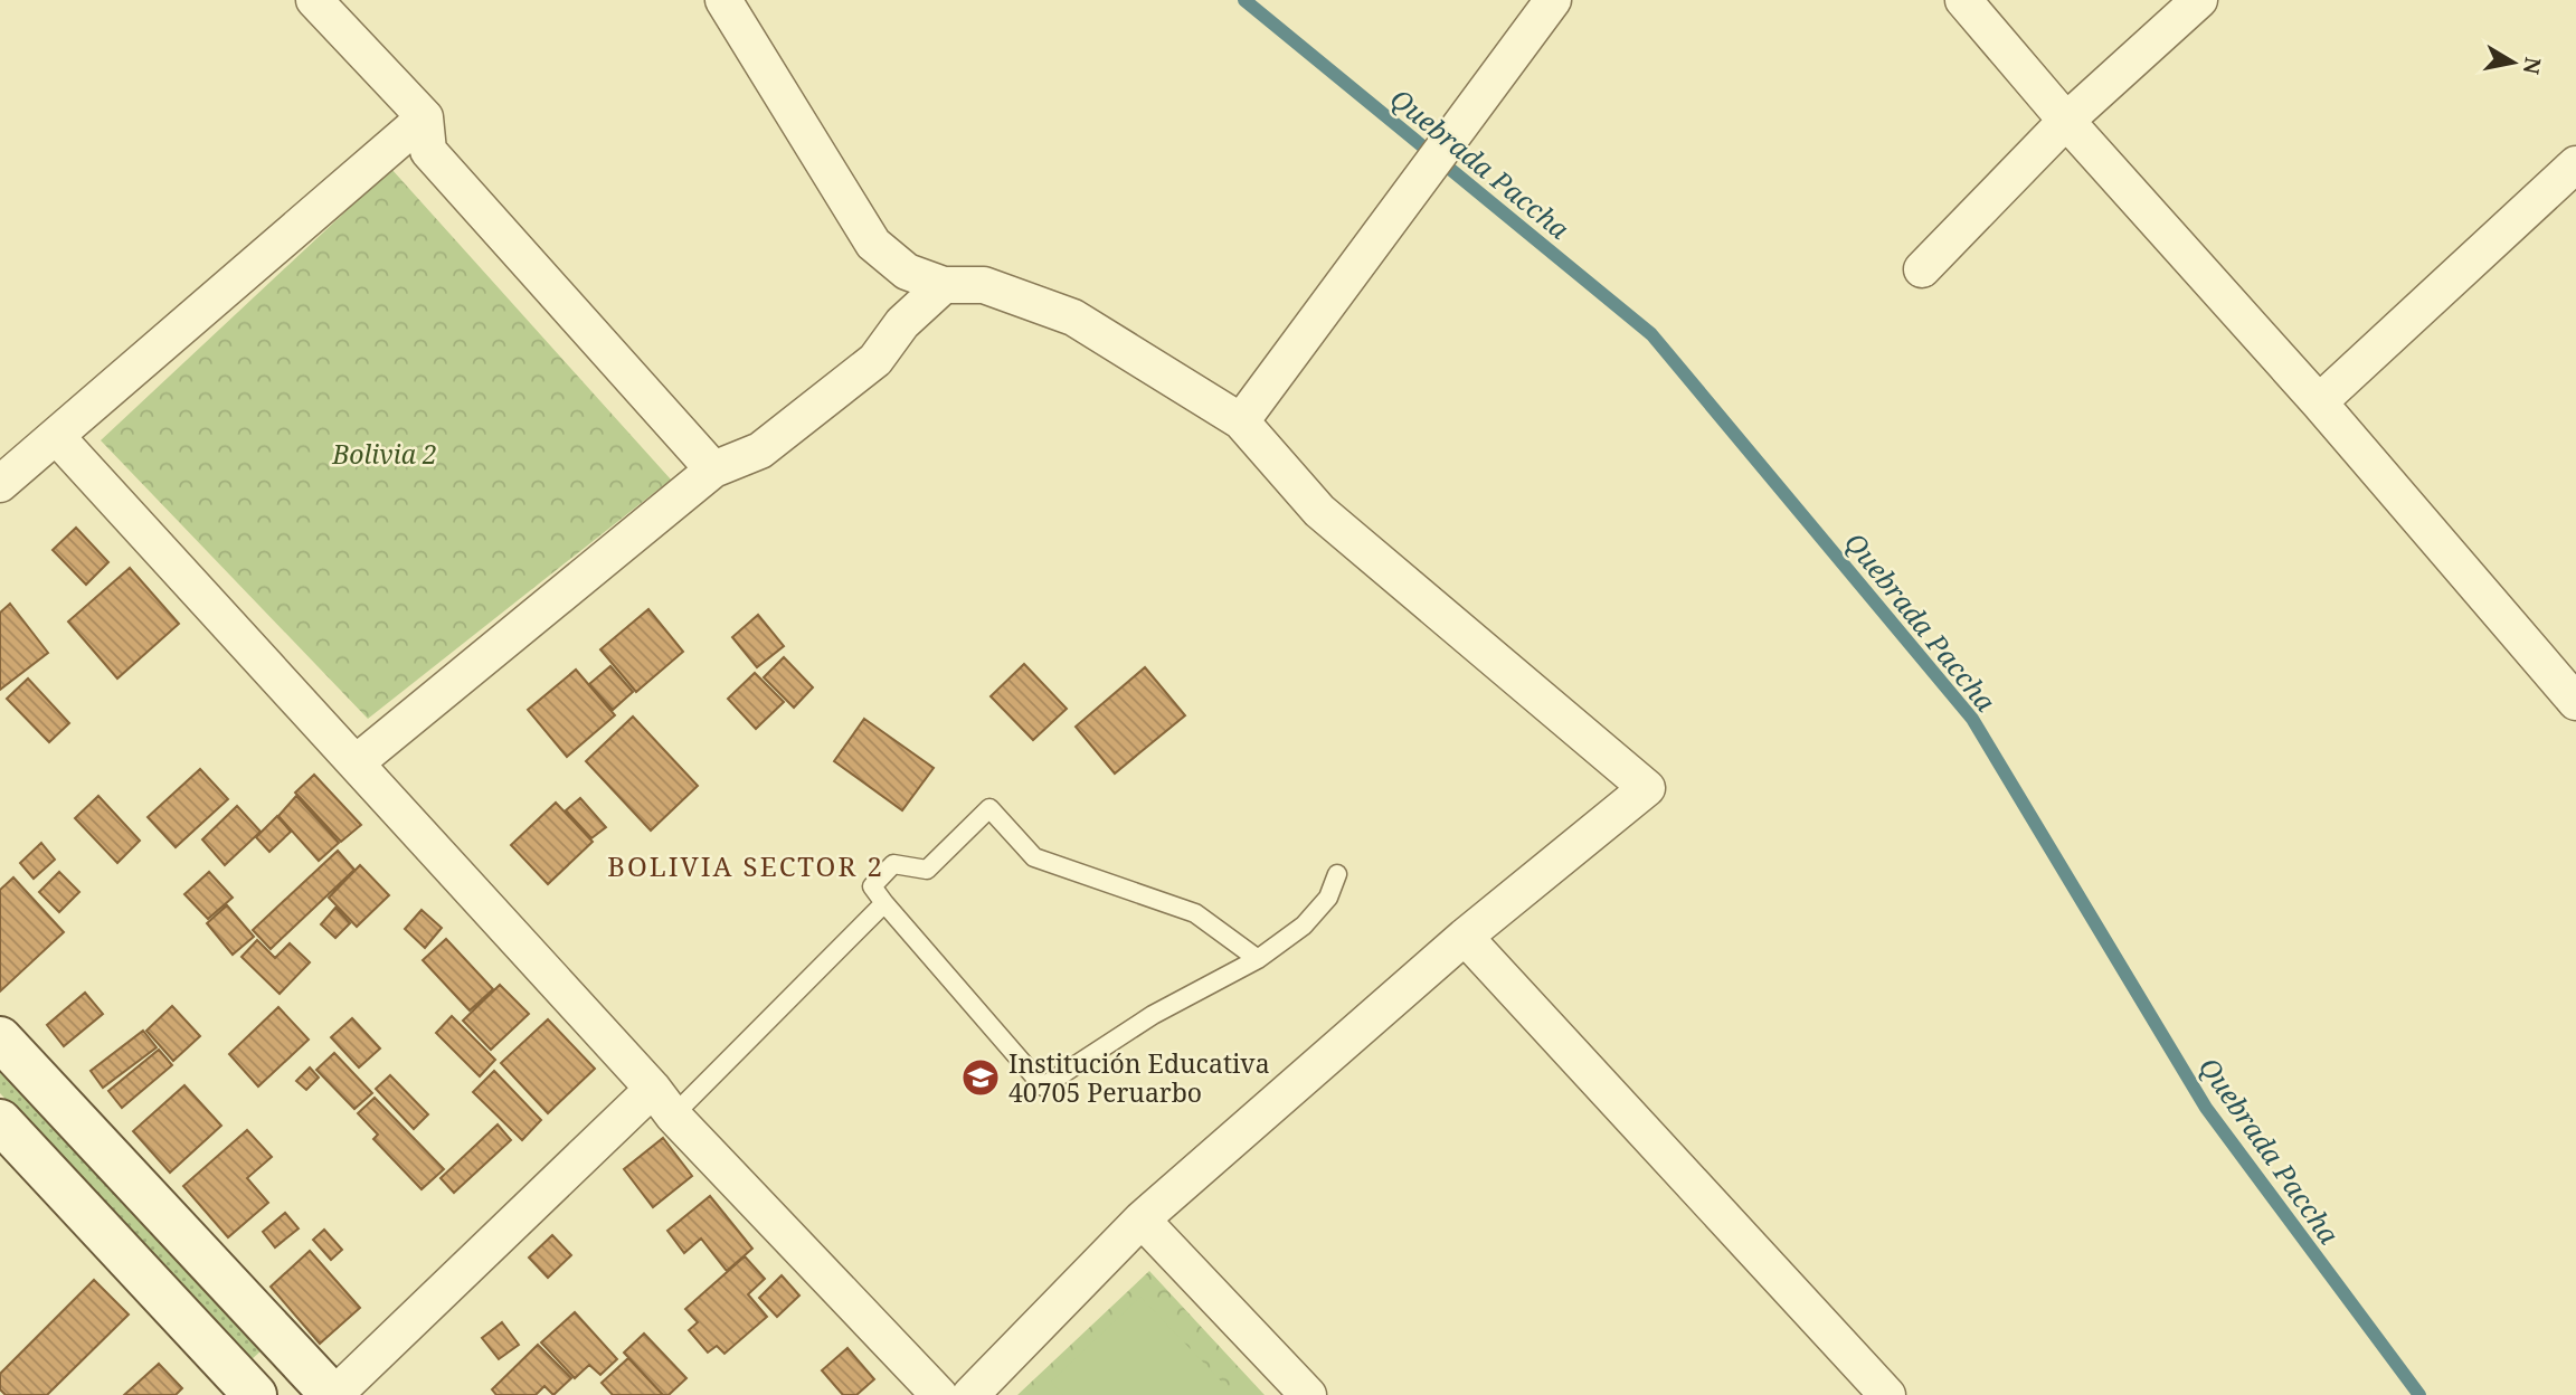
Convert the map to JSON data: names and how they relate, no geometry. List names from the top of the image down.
{
  "districts": ["BOLIVIA SECTOR 2"],
  "water": ["Quebrada Paccha"],
  "parks": ["Bolivia 2"],
  "places": {
    "school or university": ["Institución Educativa 40705 Peruarbo"]
  },
  "north": "right"
}
